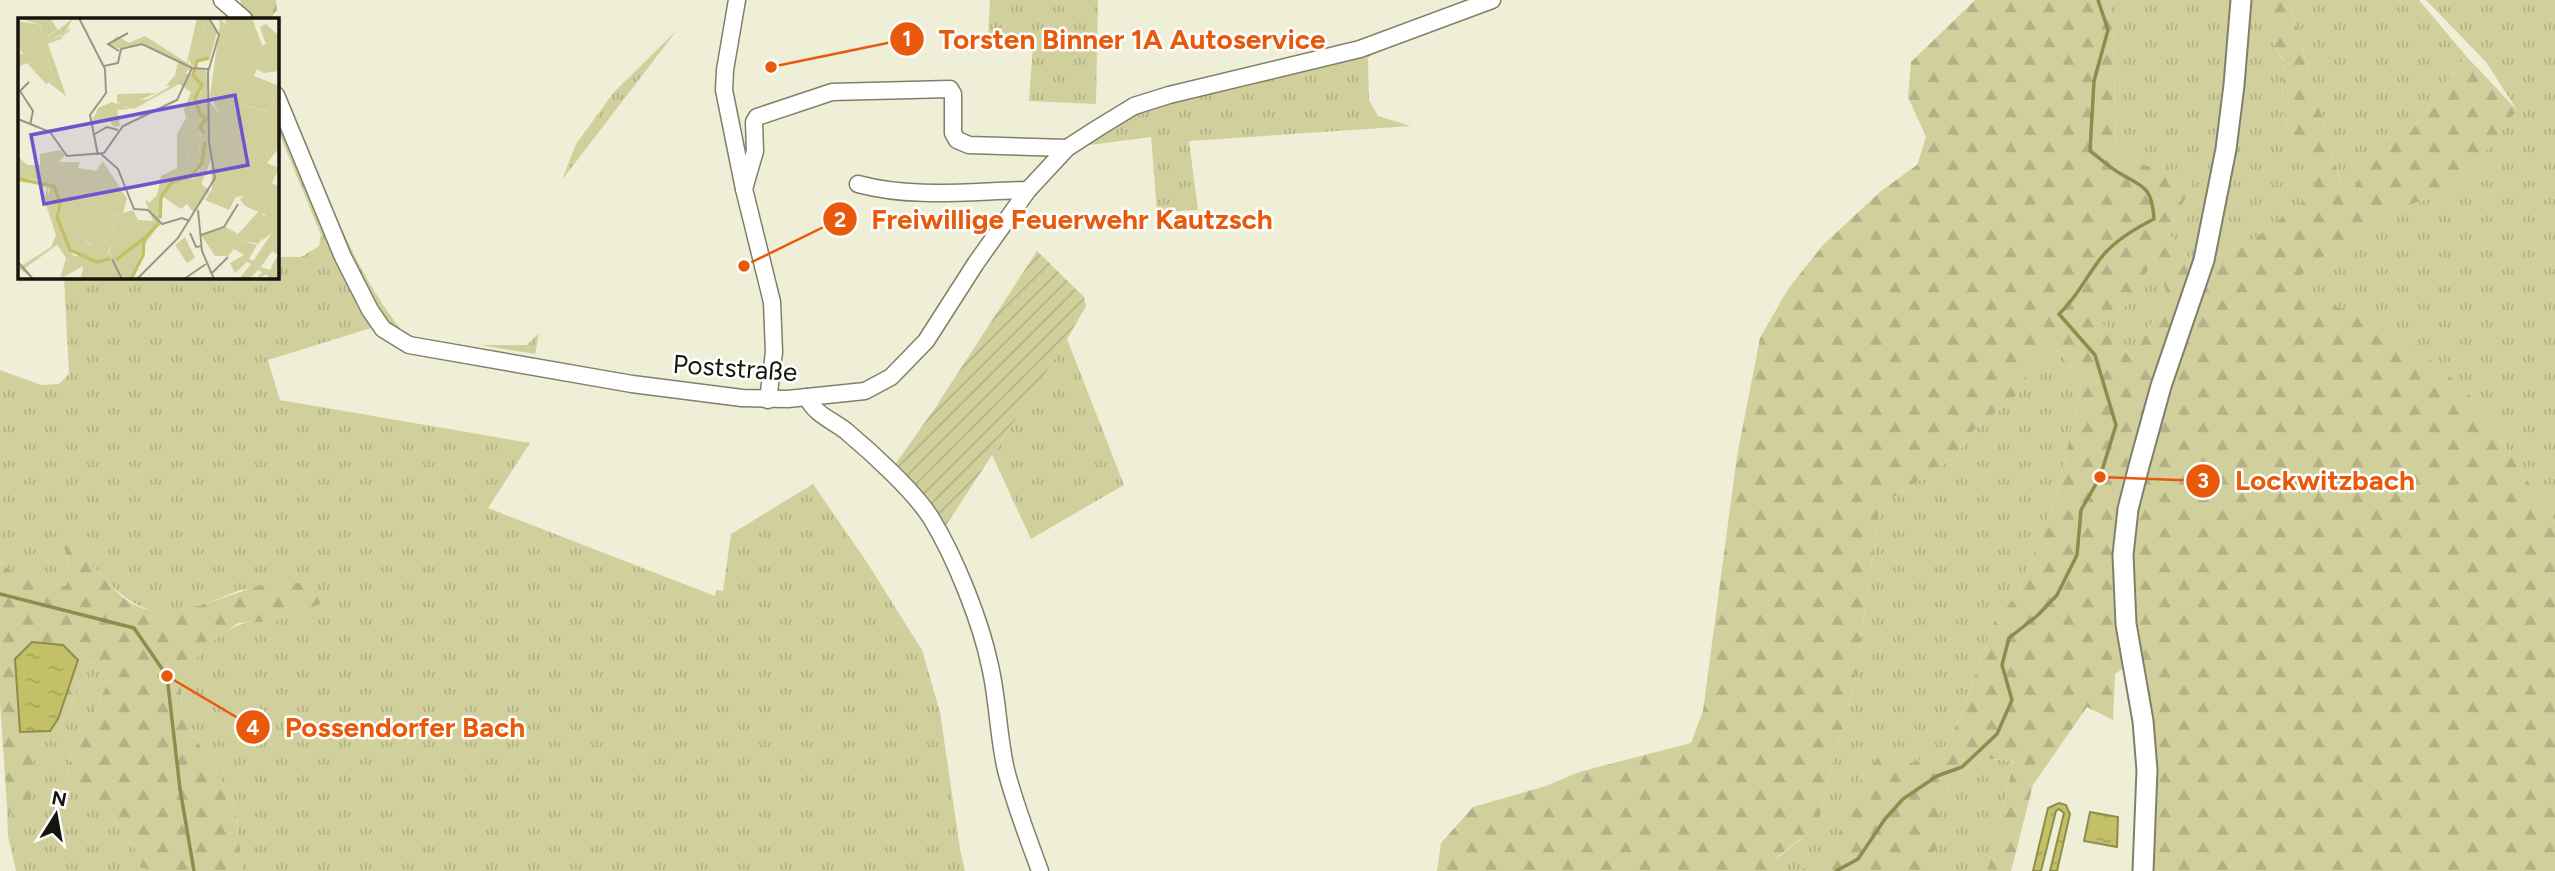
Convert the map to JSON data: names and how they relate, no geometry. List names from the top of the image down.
{
  "streets": {
    "street": ["Poststraße"]
  },
  "places": [
    "Torsten Binner 1A Autoservice",
    "Freiwillige Feuerwehr Kautzsch",
    "Lockwitzbach",
    "Possendorfer Bach"
  ],
  "north": "top"
}
